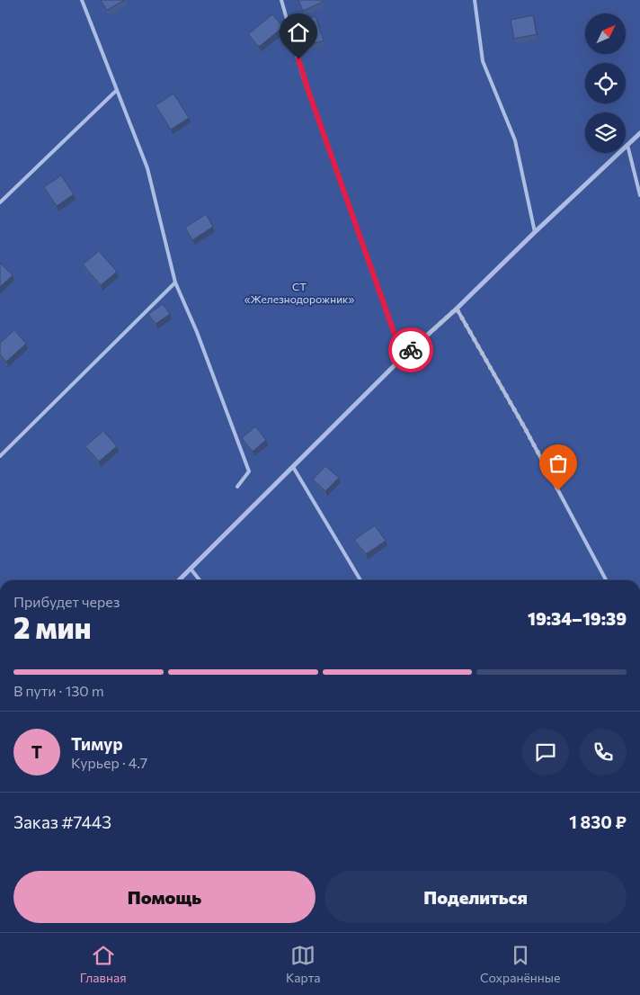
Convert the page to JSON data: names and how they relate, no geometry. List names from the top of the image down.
{
  "parks": ["СТ «Железнодорожник»"],
  "north": "top right",
  "page": {
    "heading": ["2 мин", "Прибудет через", "19:34–19:39"],
    "panel": [
      "Тимур",
      "Курьер · 4.7",
      "Заказ #7443",
      "1 830 ₽"
    ],
    "bar": "В пути · 130 m",
    "round": "Т",
    "buttons": ["Помощь", "Поделиться"],
    "tabs": ["Главная", "Карта", "Сохранённые"]
  }
}
